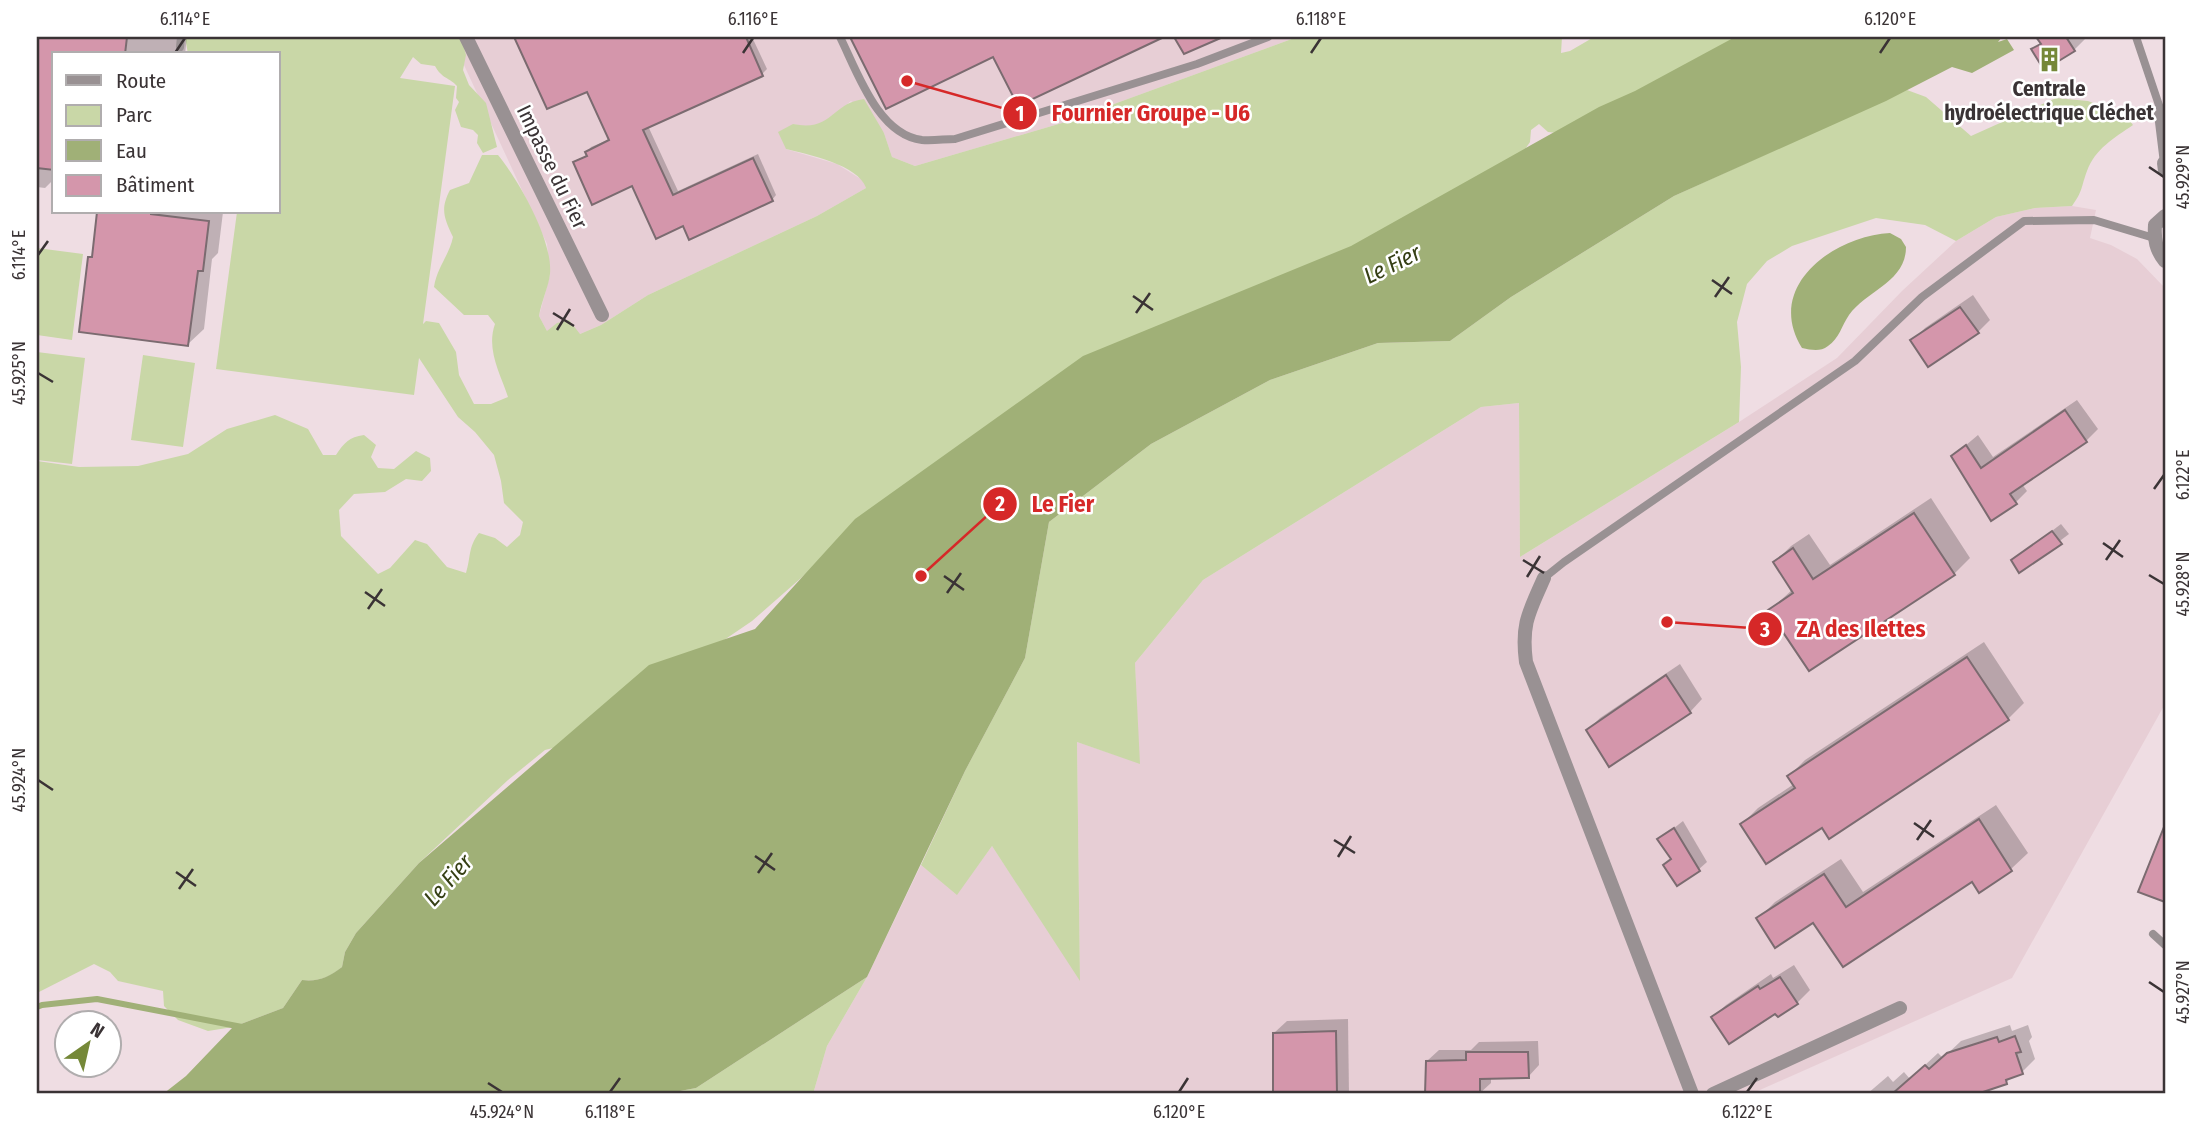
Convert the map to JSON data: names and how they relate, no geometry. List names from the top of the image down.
{
  "streets": {
    "street": ["Impasse du Fier"]
  },
  "water": ["Le Fier"],
  "places": {
    "building": ["Centrale hydroélectrique Cléchet"],
    "other": ["Fournier Groupe - U6", "Le Fier", "ZA des Ilettes"]
  },
  "legend": [
    "Route",
    "Parc",
    "Eau",
    "Bâtiment"
  ],
  "north": "top right",
  "coordinates": [
    "6.114°E",
    "6.116°E",
    "6.118°E",
    "6.120°E",
    "45.929°N",
    "45.925°N",
    "6.122°E",
    "45.928°N",
    "45.924°N",
    "45.927°N"
  ]
}
